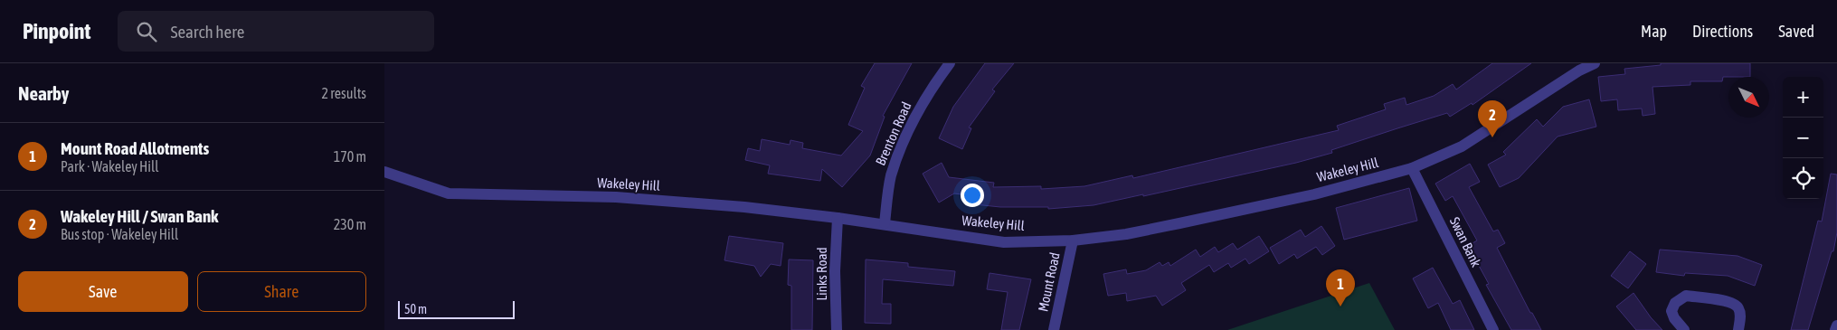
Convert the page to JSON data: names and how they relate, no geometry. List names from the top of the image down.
{
  "streets": {
    "street": [
      "Brenton Road",
      "Wakeley Hill",
      "Swan Bank",
      "Links Road",
      "Mount Road"
    ]
  },
  "crossings": [
    ["Brenton Road", "Wakeley Hill"],
    ["Wakeley Hill", "Swan Bank"],
    ["Wakeley Hill", "Links Road"],
    ["Wakeley Hill", "Mount Road"]
  ],
  "scale_bar": "50 m",
  "north": "bottom right",
  "page": {
    "header": "Pinpoint",
    "search": "Search here",
    "nav": ["Map", "Directions", "Saved"],
    "heading": ["Nearby", "2 results"],
    "map_buttons": ["+", "−"],
    "pins": ["2", "1"],
    "list": [
      {
        "mark": "1",
        "name": "Mount Road Allotments",
        "note": "Park · Wakeley Hill",
        "value": "170 m"
      },
      {
        "mark": "2",
        "name": "Wakeley Hill / Swan Bank",
        "note": "Bus stop · Wakeley Hill",
        "value": "230 m"
      }
    ],
    "buttons": ["Save", "Share"],
    "scale": "50 m"
  }
}
